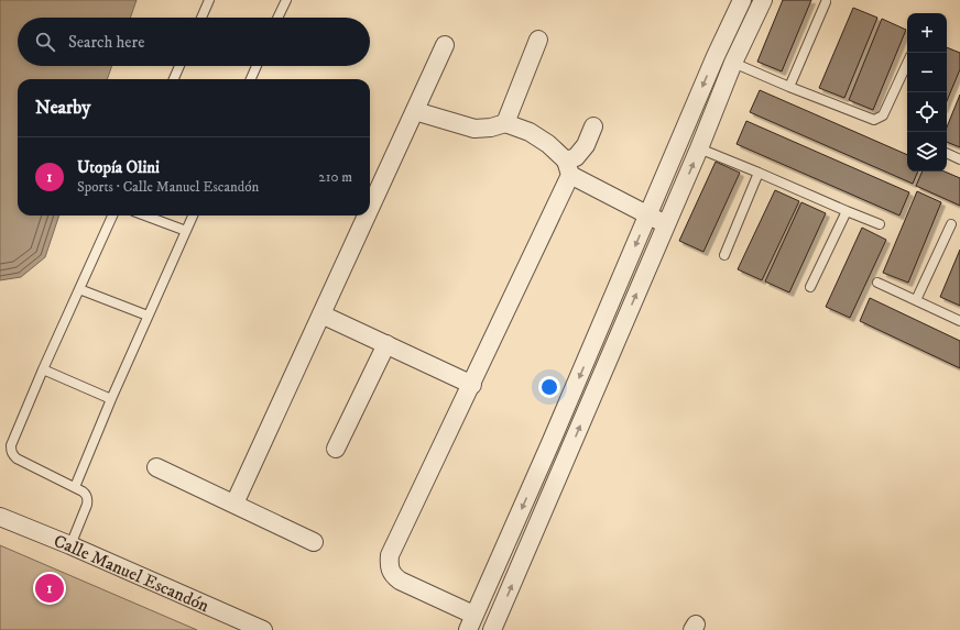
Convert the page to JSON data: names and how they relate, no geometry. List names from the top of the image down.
{
  "streets": {
    "street": ["Calle Manuel Escandón"]
  },
  "page": {
    "map_buttons": ["+", "−"],
    "search": "Search here",
    "heading": "Nearby",
    "list": [
      {
        "mark": "1",
        "name": "Utopía Olini",
        "note": "Sports · Calle Manuel Escandón",
        "value": "210 m"
      }
    ],
    "pins": "1"
  }
}
